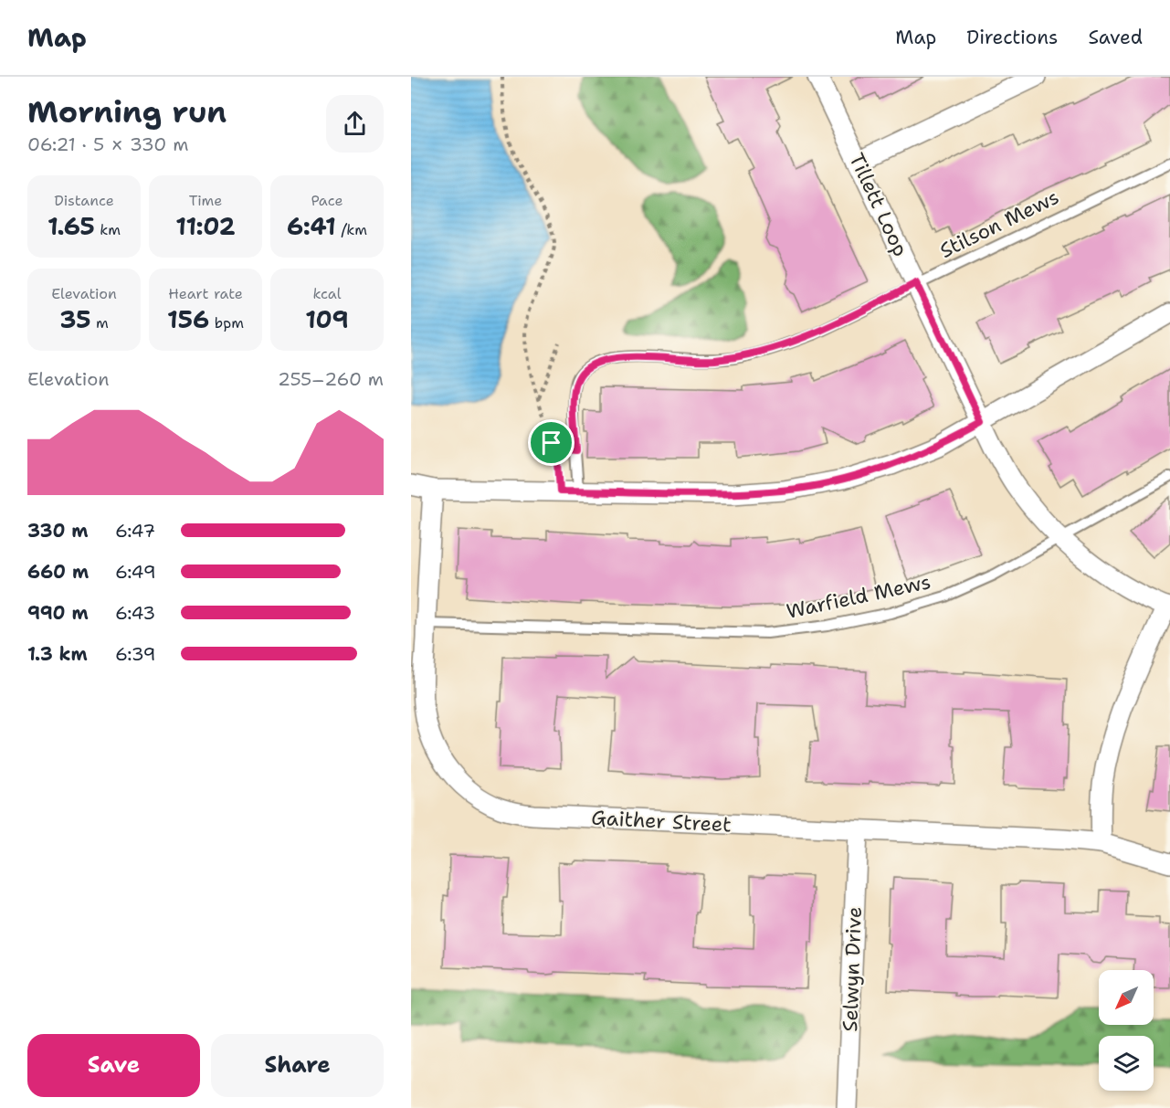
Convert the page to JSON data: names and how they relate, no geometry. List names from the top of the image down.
{
  "streets": {
    "street": ["Tillett Loop", "Gaither Street", "Selwyn Drive"],
    "lane": ["Stilson Mews", "Warfield Mews"]
  },
  "crossings": [
    ["Tillett Loop", "Stilson Mews"],
    ["Tillett Loop", "Warfield Mews"],
    ["Warfield Mews", "Gaither Street"],
    ["Gaither Street", "Selwyn Drive"]
  ],
  "north": "bottom left",
  "page": {
    "header": "Map",
    "nav": ["Map", "Directions", "Saved"],
    "heading": ["Morning run", "06:21 · 5 × 330 m"],
    "stats": [
      ["Distance", "1.65 km"],
      ["Time", "11:02"],
      ["Pace", "6:41 /km"],
      ["Elevation", "35 m"],
      ["Heart rate", "156 bpm"],
      ["kcal", "109"]
    ],
    "chart": ["Elevation", "255–260 m"],
    "list": [
      {
        "name": "330 m",
        "note": "6:47"
      },
      {
        "name": "660 m",
        "note": "6:49"
      },
      {
        "name": "990 m",
        "note": "6:43"
      },
      {
        "name": "1.3 km",
        "note": "6:39"
      }
    ],
    "buttons": ["Save", "Share"]
  }
}
